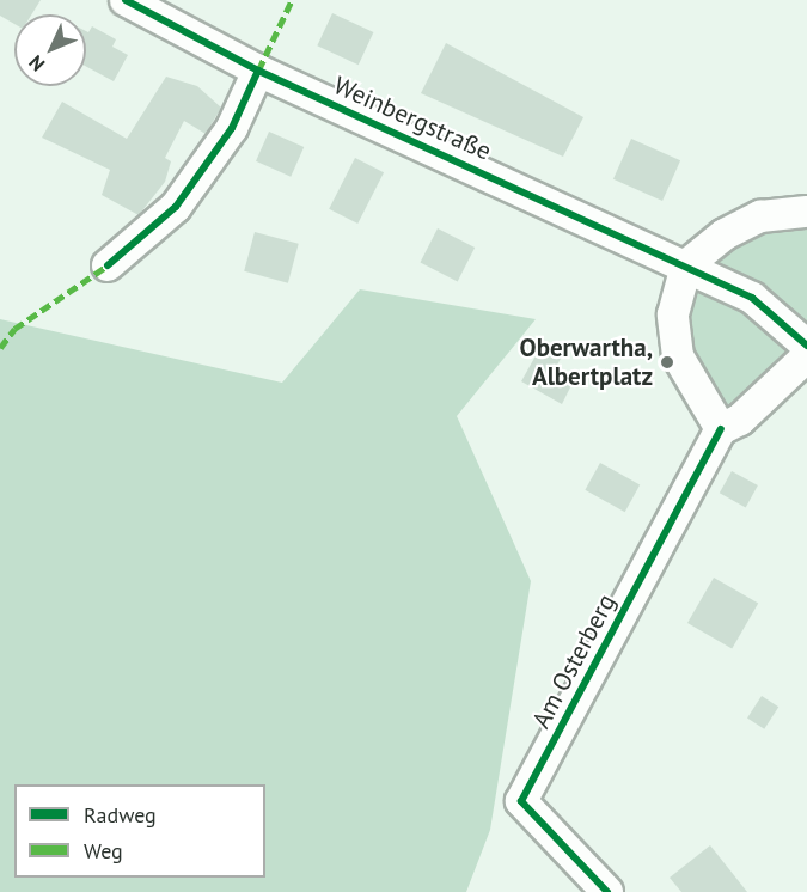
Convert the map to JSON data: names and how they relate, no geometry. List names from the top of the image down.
{
  "streets": {
    "street": ["Weinbergstraße", "Am Osterberg"]
  },
  "places": ["Oberwartha, Albertplatz"],
  "legend": ["Radweg", "Weg"],
  "north": "bottom left"
}
